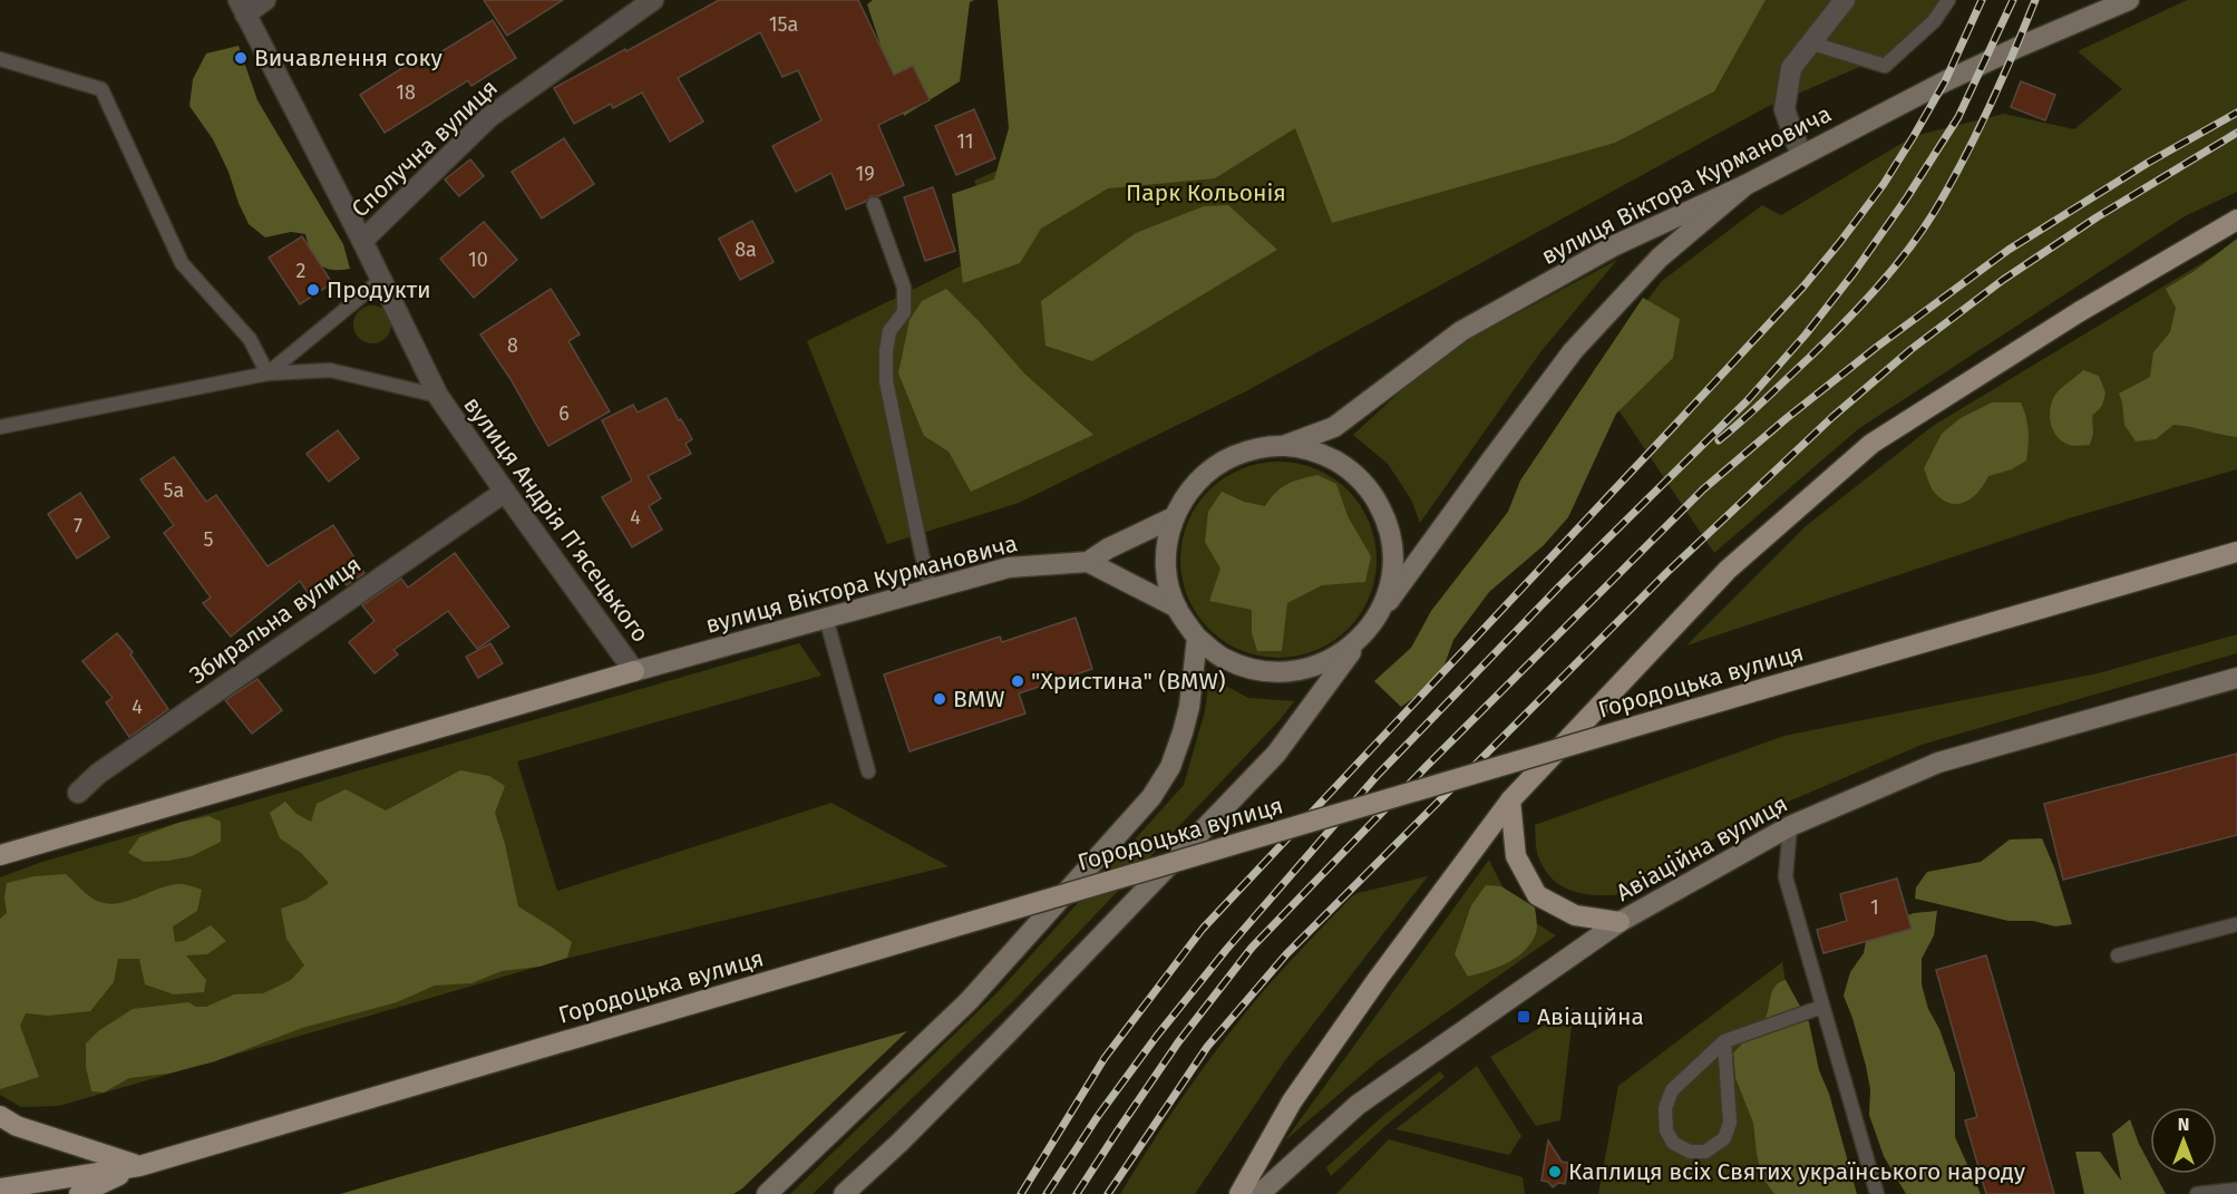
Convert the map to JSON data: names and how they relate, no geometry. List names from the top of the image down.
{
  "streets": {
    "main road": ["Городоцька вулиця"],
    "street": [
      "Сполучна вулиця",
      "вулиця Віктора Курмановича",
      "вулиця Андрія Пʼясецького",
      "Збиральна вулиця",
      "Авіаційна вулиця"
    ]
  },
  "crossings": [
    ["Сполучна вулиця", "вулиця Андрія Пʼясецького"],
    ["вулиця Віктора Курмановича", "вулиця Андрія Пʼясецького"],
    ["вулиця Андрія Пʼясецького", "Збиральна вулиця"]
  ],
  "parks": ["Парк Кольонія"],
  "places": {
    "other": [
      "Вичавлення соку",
      "Продукти",
      "\"Христина\" (BMW)",
      "BMW",
      "Каплиця всіх Святих українського народу"
    ],
    "transit": ["Авіаційна"]
  },
  "house_numbers": [
    "15а",
    "18",
    "11",
    "19",
    "8а",
    "10",
    "2",
    "8",
    "6",
    "5а",
    "4",
    "7",
    "5",
    "4",
    "1"
  ],
  "north": "top"
}
